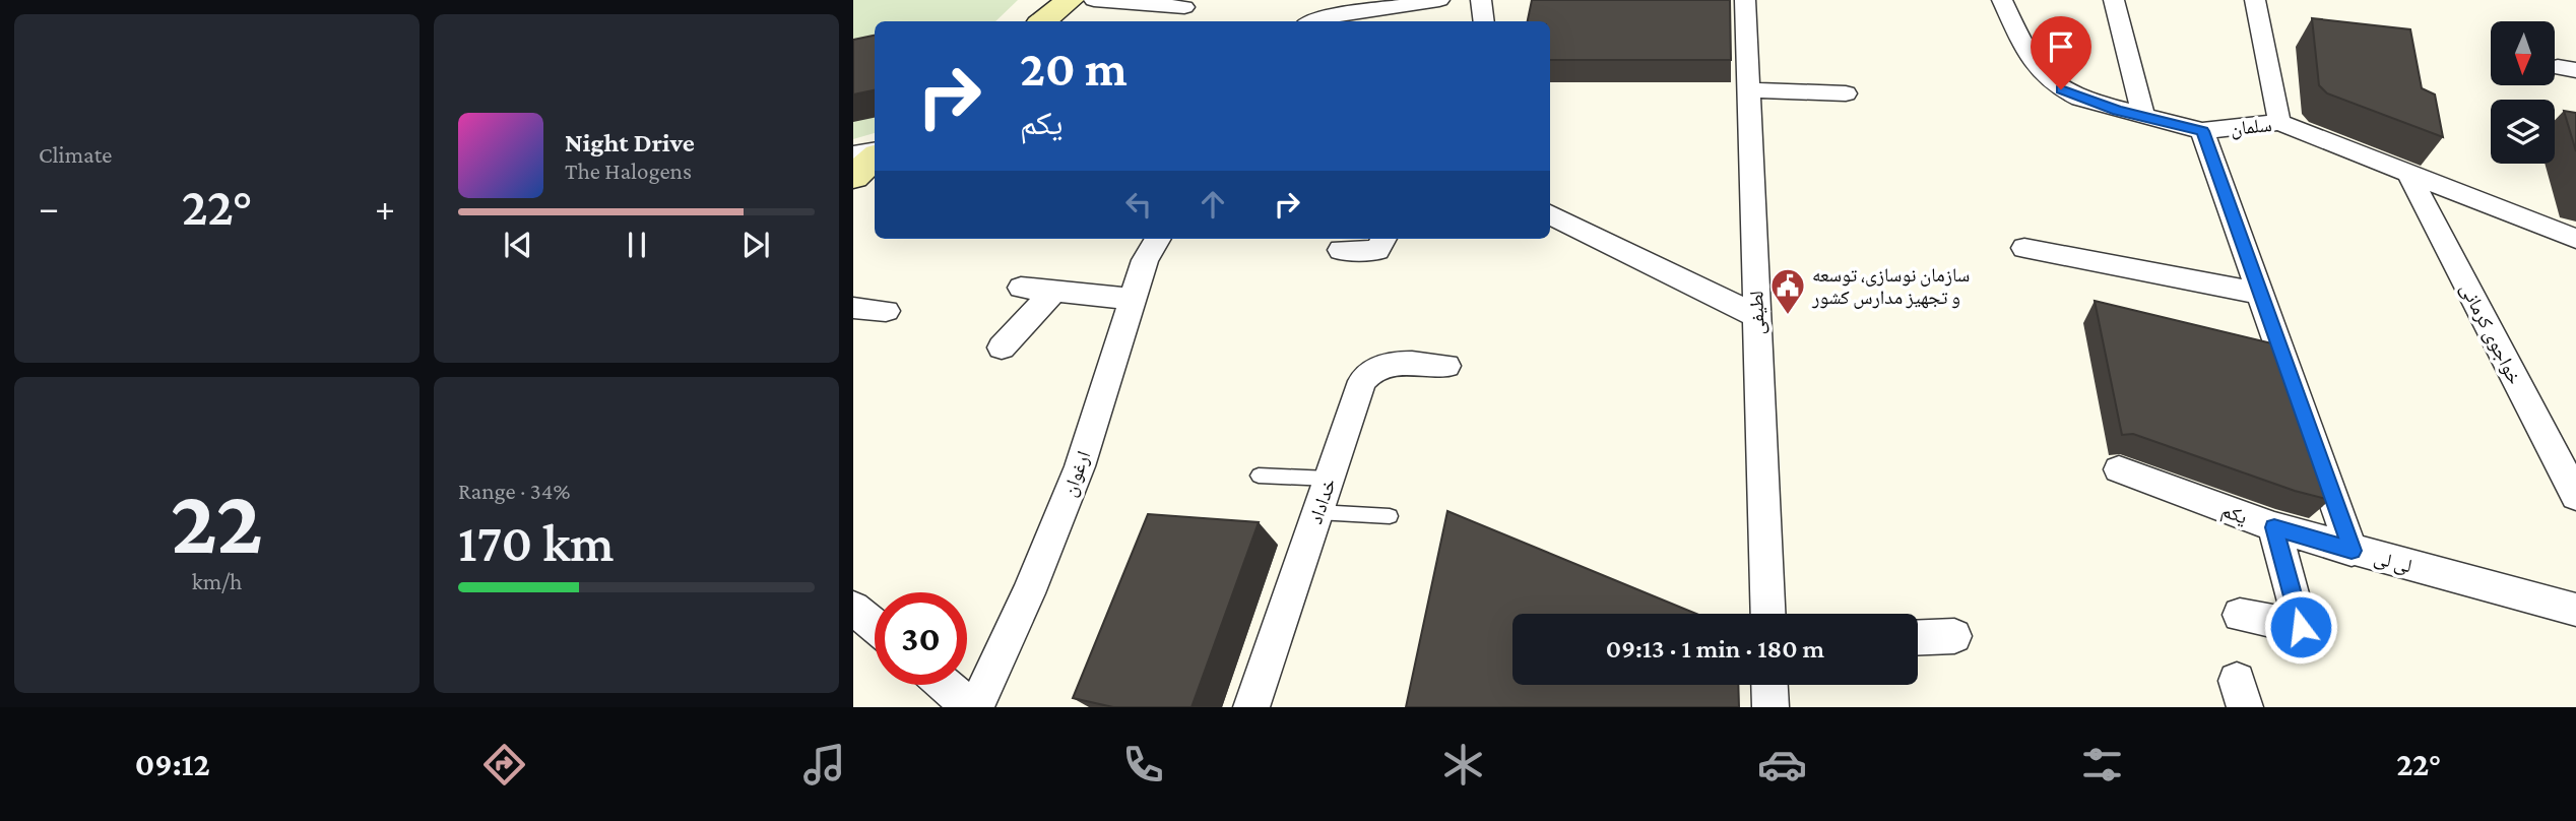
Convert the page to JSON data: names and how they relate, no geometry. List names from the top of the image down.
{
  "streets": {
    "street": [
      "سلمان",
      "لطیفی",
      "خواجوی کرمانی",
      "ارغوان",
      "خداداد",
      "یکم",
      "لی لی"
    ]
  },
  "crossings": [
    ["سلمان", "خواجوی کرمانی"],
    ["سلمان", "لی لی"],
    ["یکم", "لی لی"]
  ],
  "places": {
    "public building": ["سازمان نوسازی، توسعه و تجهیز مدارس کشور"]
  },
  "north": "bottom",
  "page": {
    "tile": [
      "Climate",
      ["22", "km/h"],
      ["Range · 34%", "170 km"]
    ],
    "turn": ["20 m", "یکم"],
    "song": ["Night Drive", "The Halogens"],
    "heat": ["−", "22°", "+"],
    "limit": "30",
    "trip": "09:13 · 1 min · 180 m",
    "tabs": ["09:12", "22°"]
  }
}
